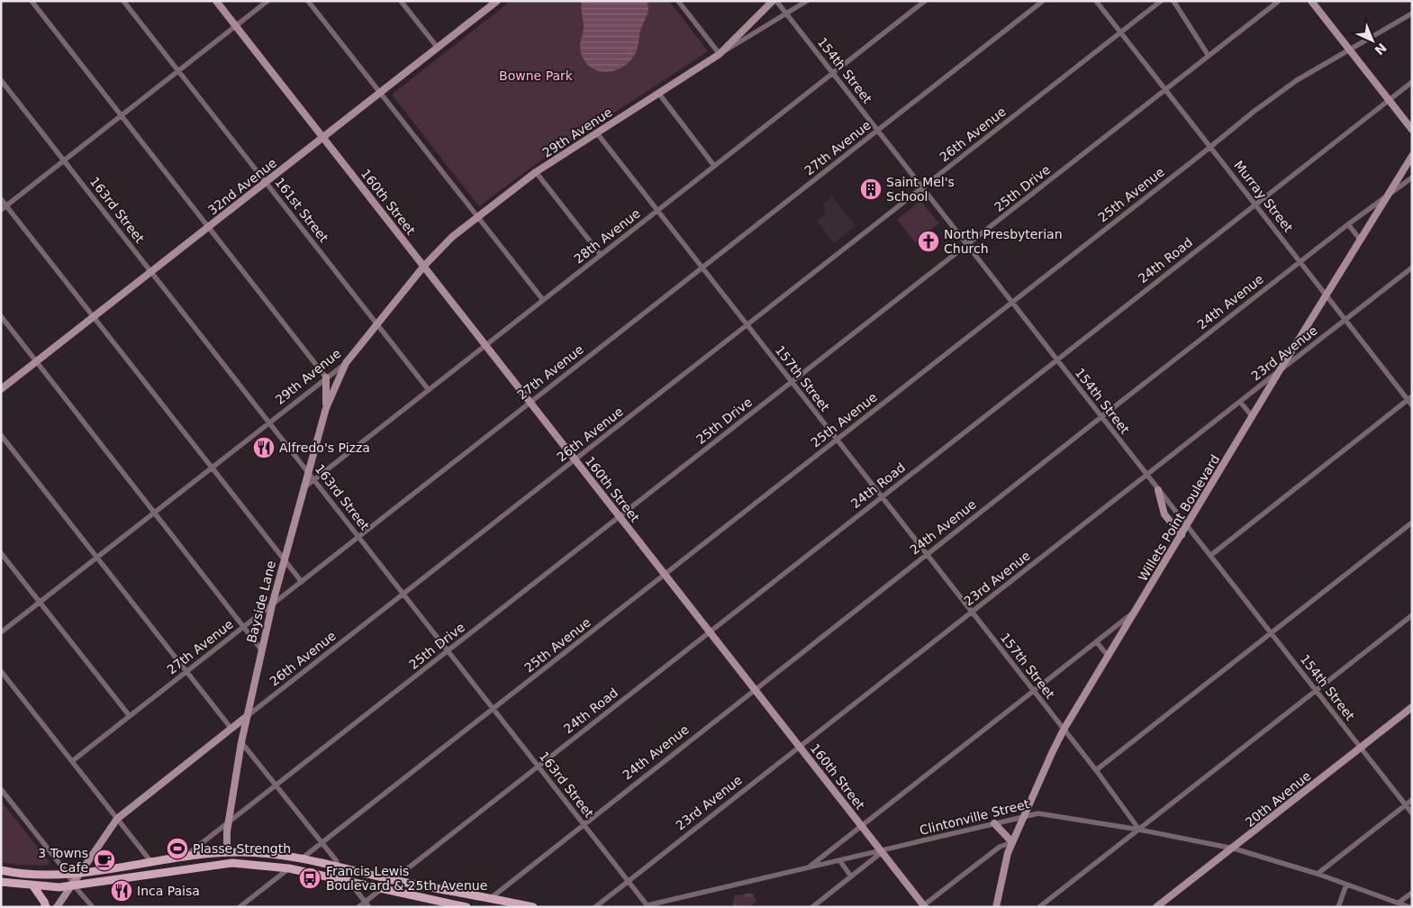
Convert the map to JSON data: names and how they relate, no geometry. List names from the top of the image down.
{
  "streets": {
    "street": [
      "154th Street",
      "29th Avenue",
      "26th Avenue",
      "27th Avenue",
      "32nd Avenue",
      "25th Drive",
      "25th Avenue",
      "Murray Street",
      "160th Street",
      "163rd Street",
      "161st Street",
      "28th Avenue",
      "24th Road",
      "24th Avenue",
      "23rd Avenue",
      "157th Street",
      "Willets Point Boulevard",
      "Bayside Lane",
      "20th Avenue",
      "Clintonville Street"
    ]
  },
  "crossings": [
    ["154th Street", "26th Avenue"],
    ["154th Street", "27th Avenue"],
    ["154th Street", "25th Drive"],
    ["154th Street", "25th Avenue"],
    ["154th Street", "28th Avenue"],
    ["154th Street", "24th Road"],
    ["154th Street", "24th Avenue"],
    ["154th Street", "23rd Avenue"],
    ["154th Street", "Willets Point Boulevard"],
    ["154th Street", "20th Avenue"],
    ["29th Avenue", "160th Street"],
    ["29th Avenue", "163rd Street"],
    ["29th Avenue", "161st Street"],
    ["29th Avenue", "157th Street"],
    ["29th Avenue", "Bayside Lane"],
    ["26th Avenue", "Murray Street"],
    ["26th Avenue", "160th Street"],
    ["26th Avenue", "163rd Street"],
    ["26th Avenue", "157th Street"],
    ["26th Avenue", "Bayside Lane"],
    ["27th Avenue", "160th Street"],
    ["27th Avenue", "163rd Street"],
    ["27th Avenue", "157th Street"],
    ["27th Avenue", "Bayside Lane"],
    ["32nd Avenue", "160th Street"],
    ["32nd Avenue", "163rd Street"],
    ["32nd Avenue", "161st Street"],
    ["25th Drive", "Murray Street"],
    ["25th Drive", "160th Street"],
    ["25th Drive", "163rd Street"],
    ["25th Drive", "157th Street"],
    ["25th Drive", "Bayside Lane"],
    ["25th Avenue", "Murray Street"],
    ["25th Avenue", "160th Street"],
    ["25th Avenue", "163rd Street"],
    ["25th Avenue", "157th Street"],
    ["Murray Street", "24th Road"],
    ["Murray Street", "24th Avenue"],
    ["Murray Street", "23rd Avenue"],
    ["Murray Street", "Willets Point Boulevard"],
    ["160th Street", "28th Avenue"],
    ["160th Street", "24th Road"],
    ["160th Street", "24th Avenue"],
    ["160th Street", "23rd Avenue"],
    ["160th Street", "Clintonville Street"],
    ["163rd Street", "28th Avenue"],
    ["163rd Street", "24th Road"],
    ["163rd Street", "24th Avenue"],
    ["163rd Street", "23rd Avenue"],
    ["163rd Street", "Bayside Lane"],
    ["163rd Street", "Clintonville Street"],
    ["161st Street", "28th Avenue"],
    ["28th Avenue", "157th Street"],
    ["28th Avenue", "Bayside Lane"],
    ["24th Road", "157th Street"],
    ["24th Avenue", "157th Street"],
    ["24th Avenue", "Willets Point Boulevard"],
    ["23rd Avenue", "157th Street"],
    ["23rd Avenue", "Willets Point Boulevard"],
    ["157th Street", "Willets Point Boulevard"],
    ["157th Street", "Clintonville Street"],
    ["Willets Point Boulevard", "Clintonville Street"],
    ["20th Avenue", "Clintonville Street"]
  ],
  "parks": ["Bowne Park"],
  "places": {
    "building": ["Saint Mel's School"],
    "church": ["North Presbyterian Church"],
    "restaurant": ["Alfredo's Pizza", "Inca Paisa"],
    "sports": ["Plasse Strength"],
    "cafe": ["3 Towns Cafe"],
    "bus stop": ["Francis Lewis Boulevard & 25th Avenue"]
  },
  "north": "bottom right"
}
